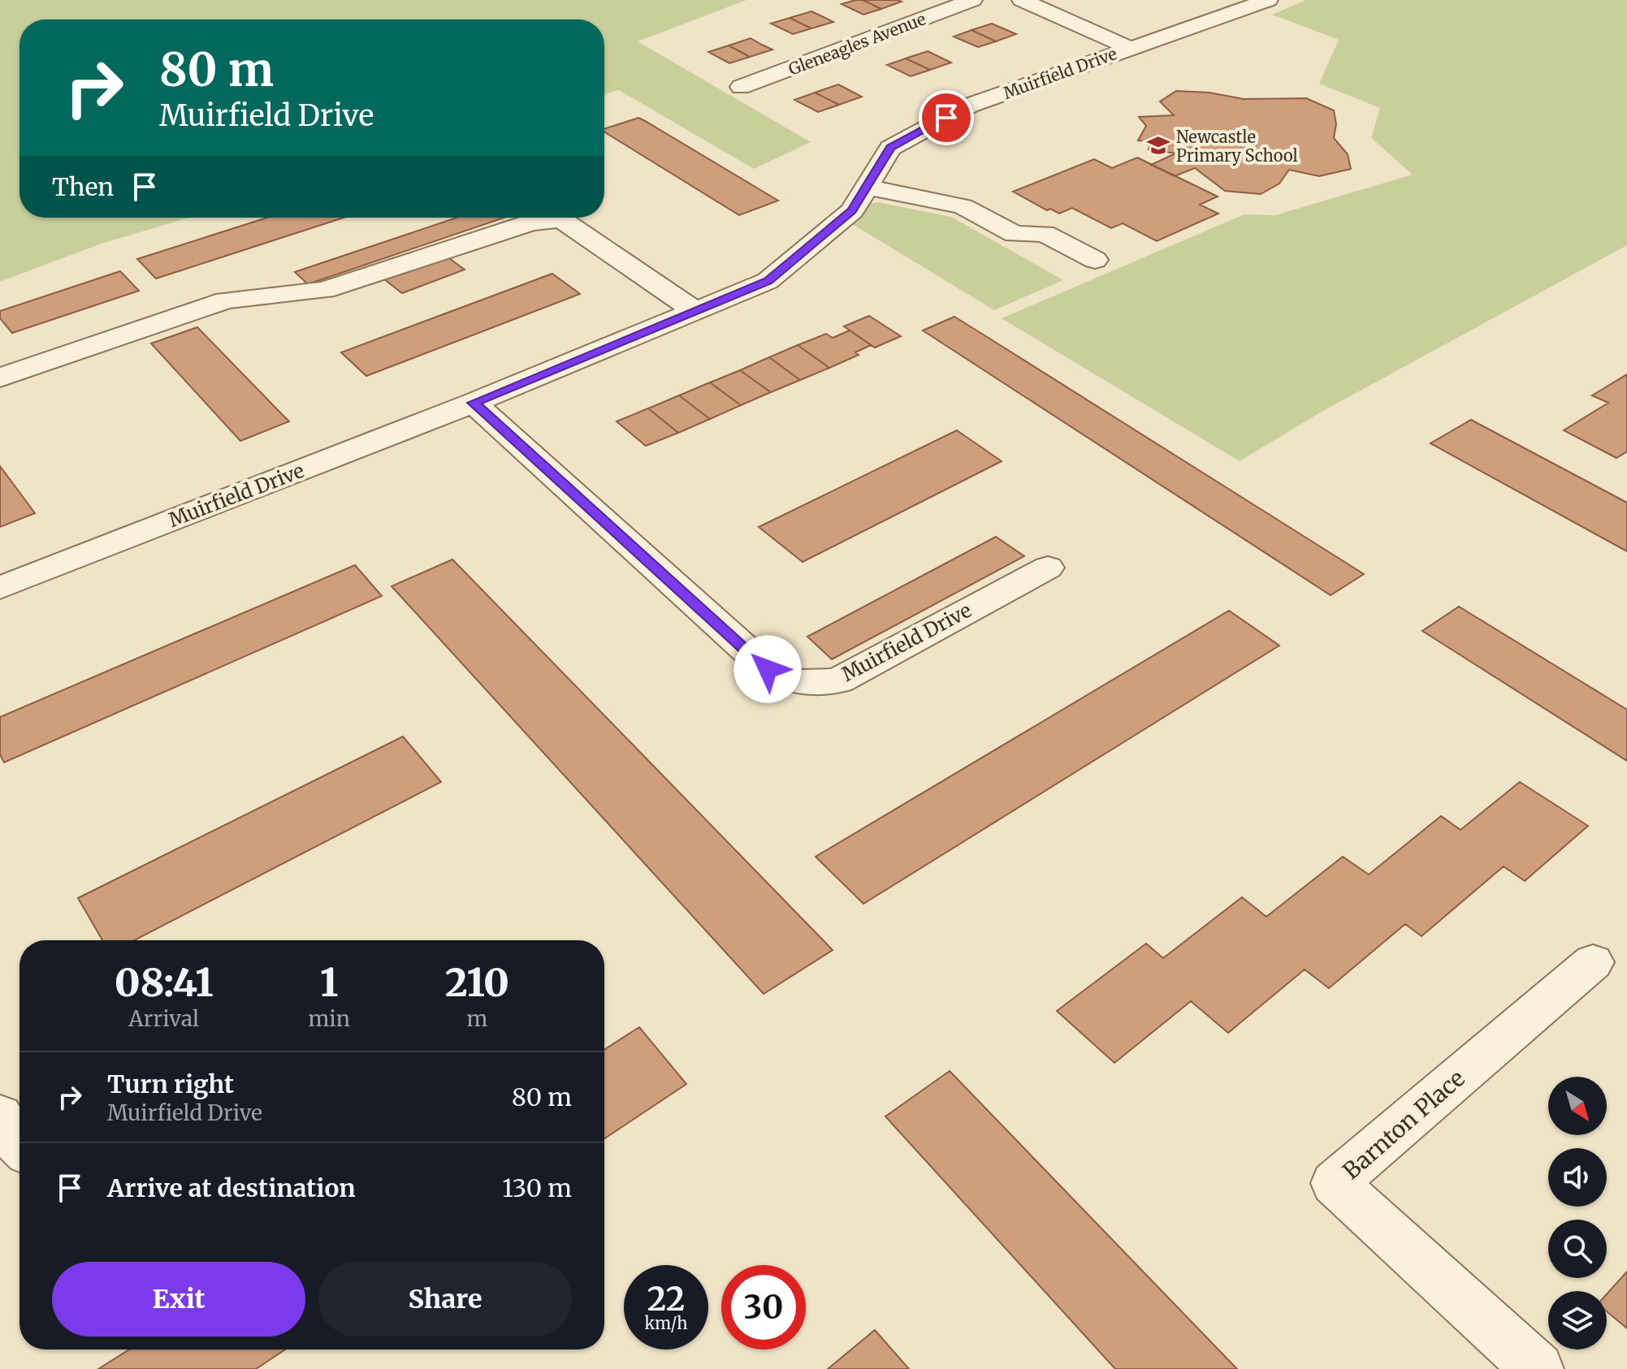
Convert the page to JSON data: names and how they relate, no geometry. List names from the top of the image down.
{
  "streets": {
    "street": ["Gleneagles Avenue", "Muirfield Drive", "Barnton Place"]
  },
  "places": {
    "school or university": ["Newcastle Primary School"]
  },
  "north": "bottom right",
  "page": {
    "turn": ["80 m", "Muirfield Drive"],
    "then": "Then",
    "eta": [
      "08:41",
      "Arrival",
      "1",
      "min",
      "210",
      "m"
    ],
    "list": [
      {
        "name": "Turn right",
        "note": "Muirfield Drive",
        "value": "80 m"
      },
      {
        "name": "Arrive at destination",
        "value": "130 m"
      }
    ],
    "buttons": ["Exit", "Share"],
    "speed": "22 km/h",
    "limit": "30"
  }
}
